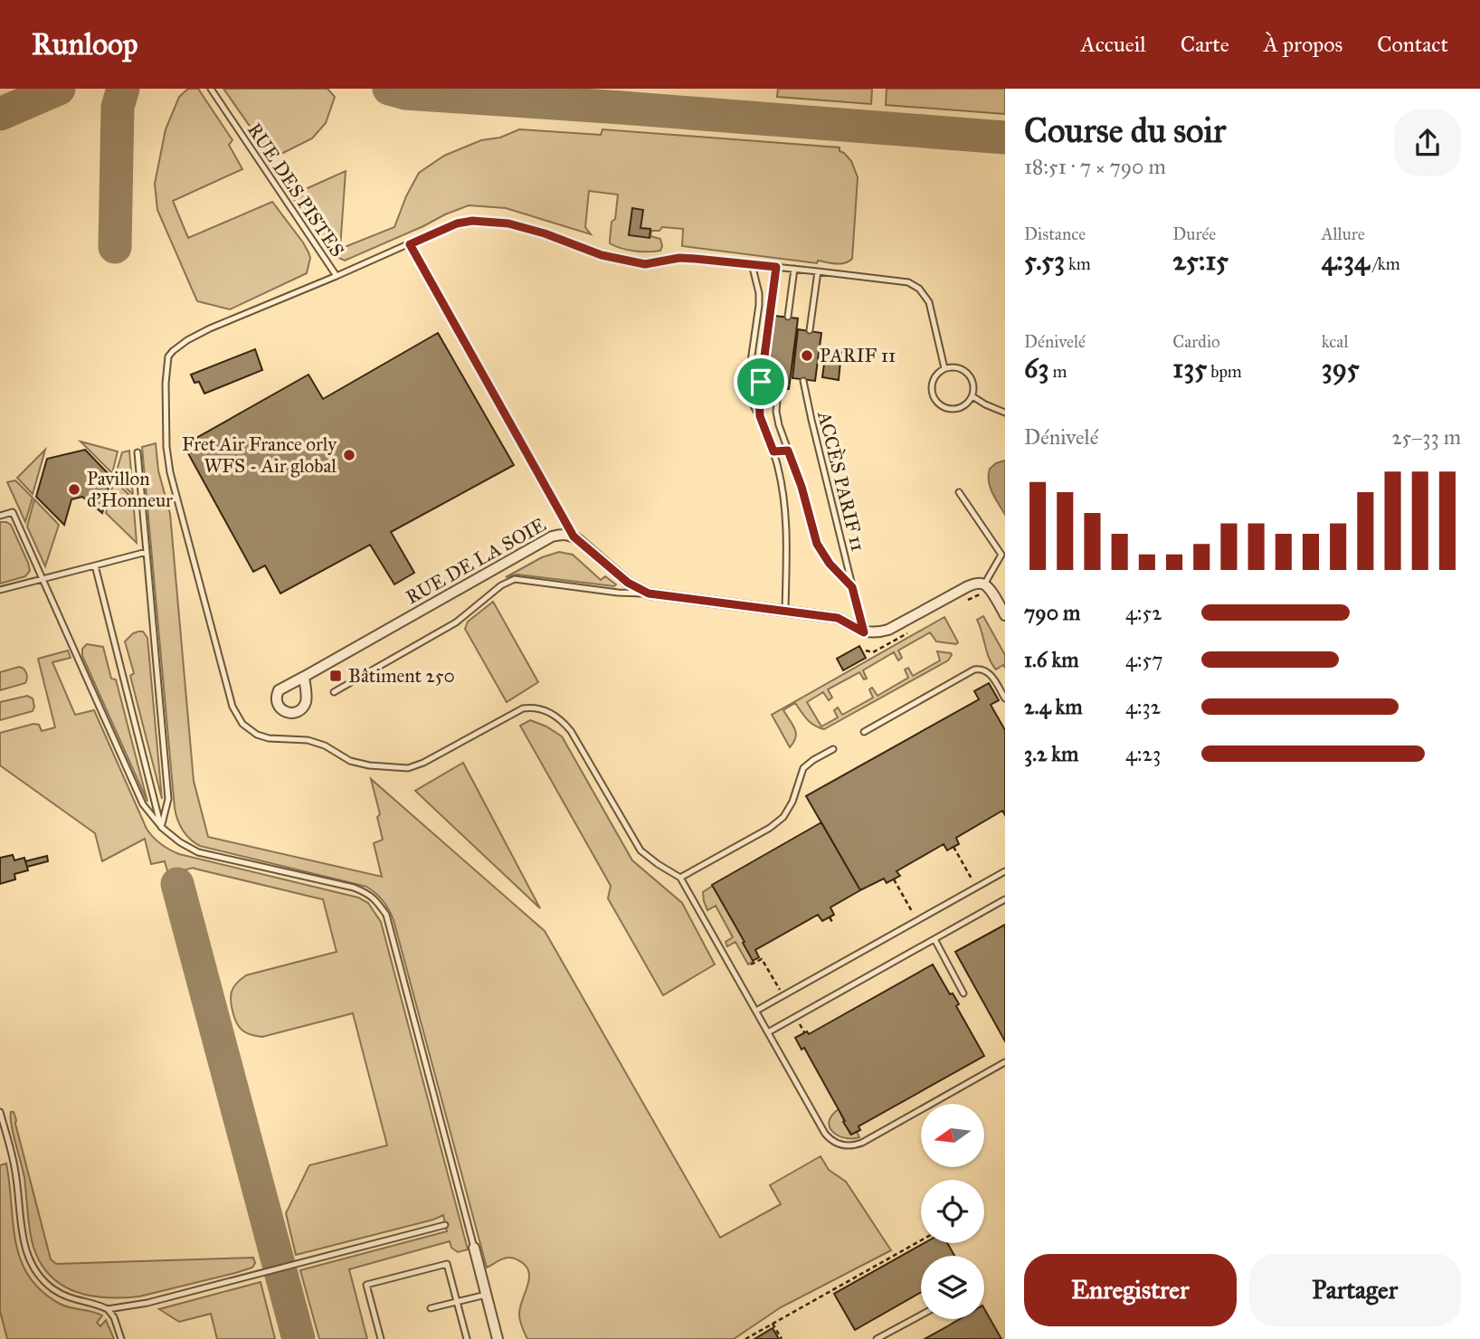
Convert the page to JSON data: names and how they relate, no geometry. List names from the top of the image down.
{
  "streets": {
    "street": ["RUE DE LA SOIE"],
    "lane": ["RUE DES PISTES", "ACCÈS PARIF 11"]
  },
  "crossings": [
    ["ACCÈS PARIF 11", "RUE DE LA SOIE"]
  ],
  "places": {
    "other": ["PARIF 11", "Fret Air France orly WFS - Air global", "Pavillon d'Honneur"],
    "transit": ["Bâtiment 250"]
  },
  "north": "left",
  "page": {
    "header": "Runloop",
    "nav": [
      "Accueil",
      "Carte",
      "À propos",
      "Contact"
    ],
    "heading": ["Course du soir", "18:51 · 7 × 790 m"],
    "stats": [
      ["Distance", "5.53 km"],
      ["Durée", "25:15"],
      ["Allure", "4:34 /km"],
      ["Dénivelé", "63 m"],
      ["Cardio", "135 bpm"],
      ["kcal", "395"]
    ],
    "chart": ["Dénivelé", "25–33 m"],
    "list": [
      {
        "name": "790 m",
        "note": "4:52"
      },
      {
        "name": "1.6 km",
        "note": "4:57"
      },
      {
        "name": "2.4 km",
        "note": "4:32"
      },
      {
        "name": "3.2 km",
        "note": "4:23"
      }
    ],
    "buttons": ["Enregistrer", "Partager"]
  }
}
